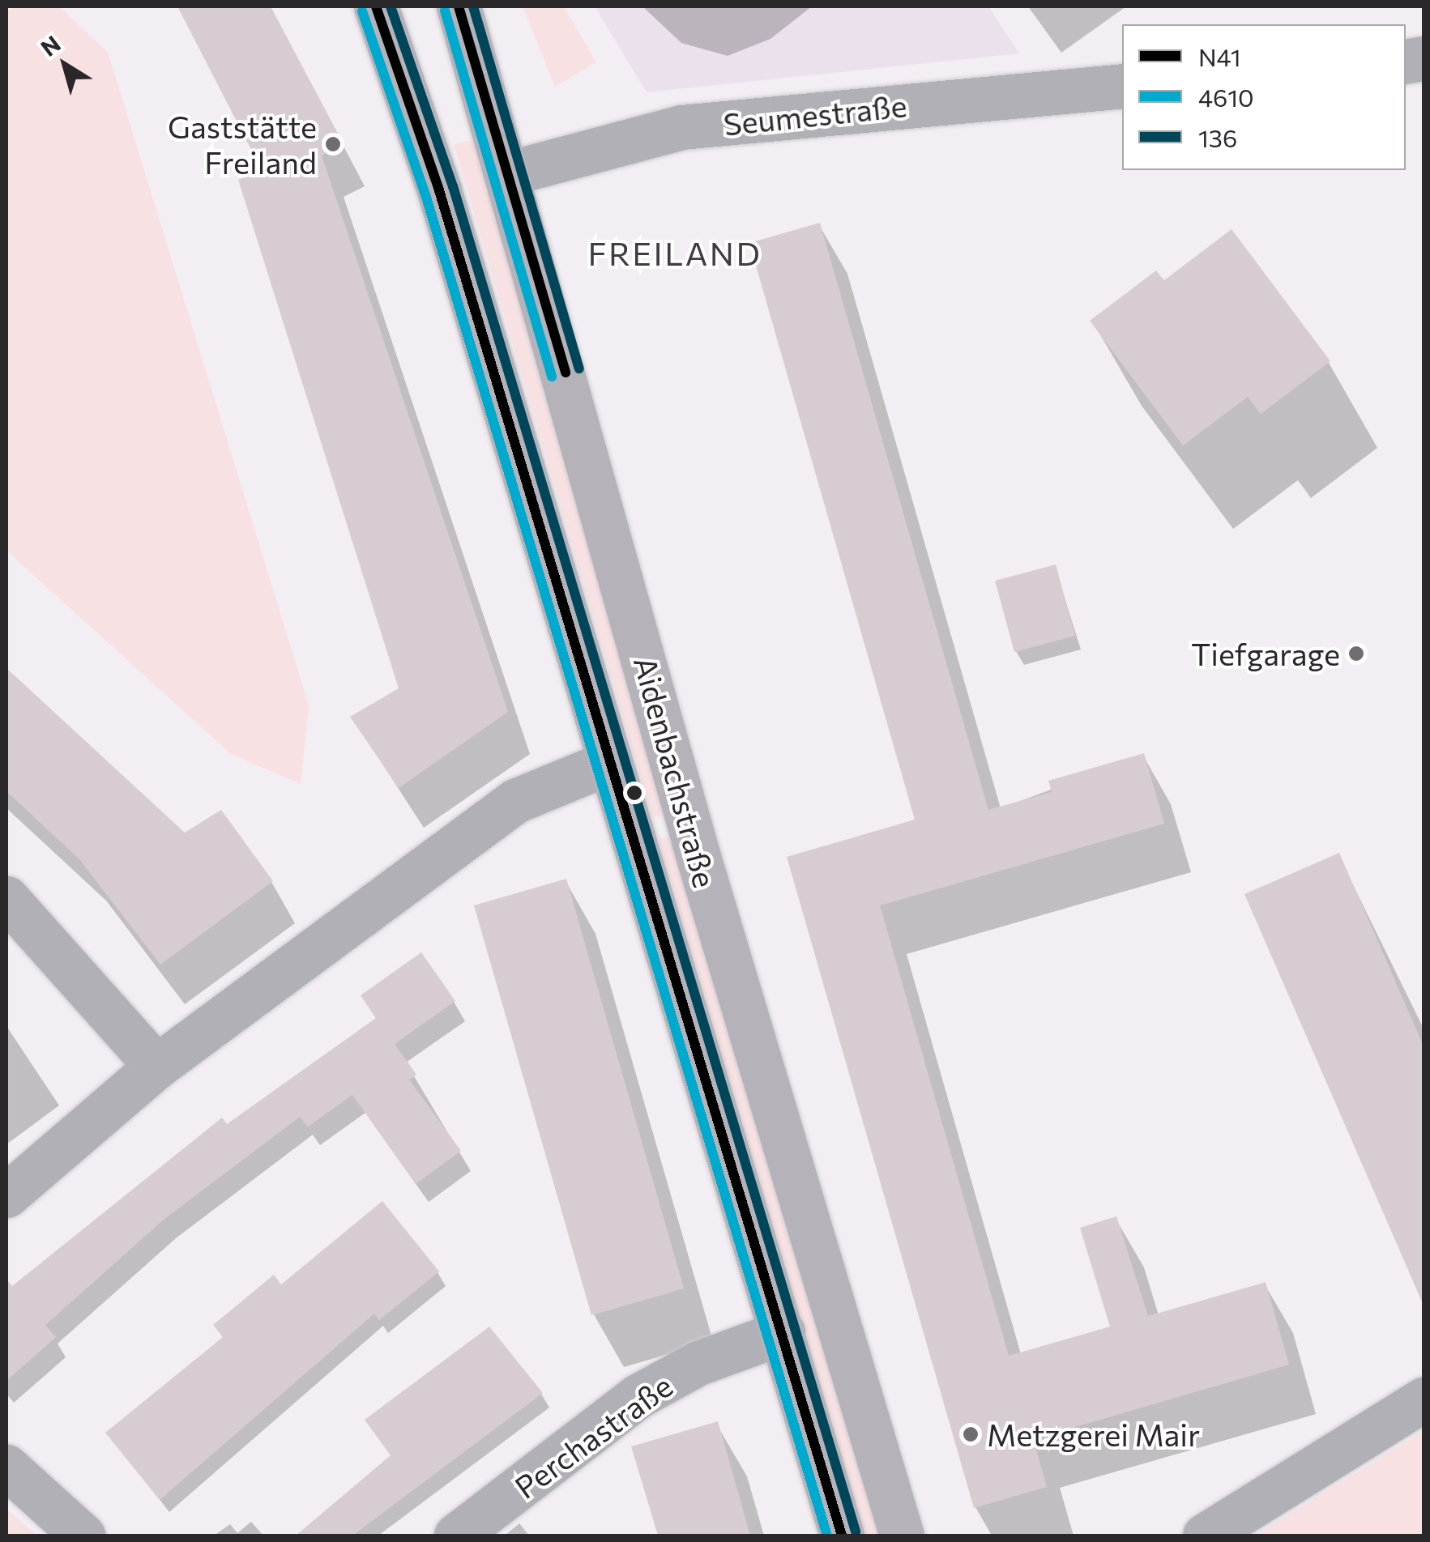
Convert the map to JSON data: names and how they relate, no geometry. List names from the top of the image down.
{
  "streets": {
    "main road": ["Aidenbachstraße"],
    "street": ["Seumestraße", "Perchastraße"]
  },
  "crossings": [
    ["Seumestraße", "Aidenbachstraße"],
    ["Aidenbachstraße", "Perchastraße"]
  ],
  "districts": ["FREILAND"],
  "places": ["Gaststätte Freiland", "Tiefgarage", "Metzgerei Mair"],
  "lines": ["transit line N41", "transit line 136", "transit line 4610"],
  "legend": ["N41", "4610", "136"],
  "north": "top left"
}
